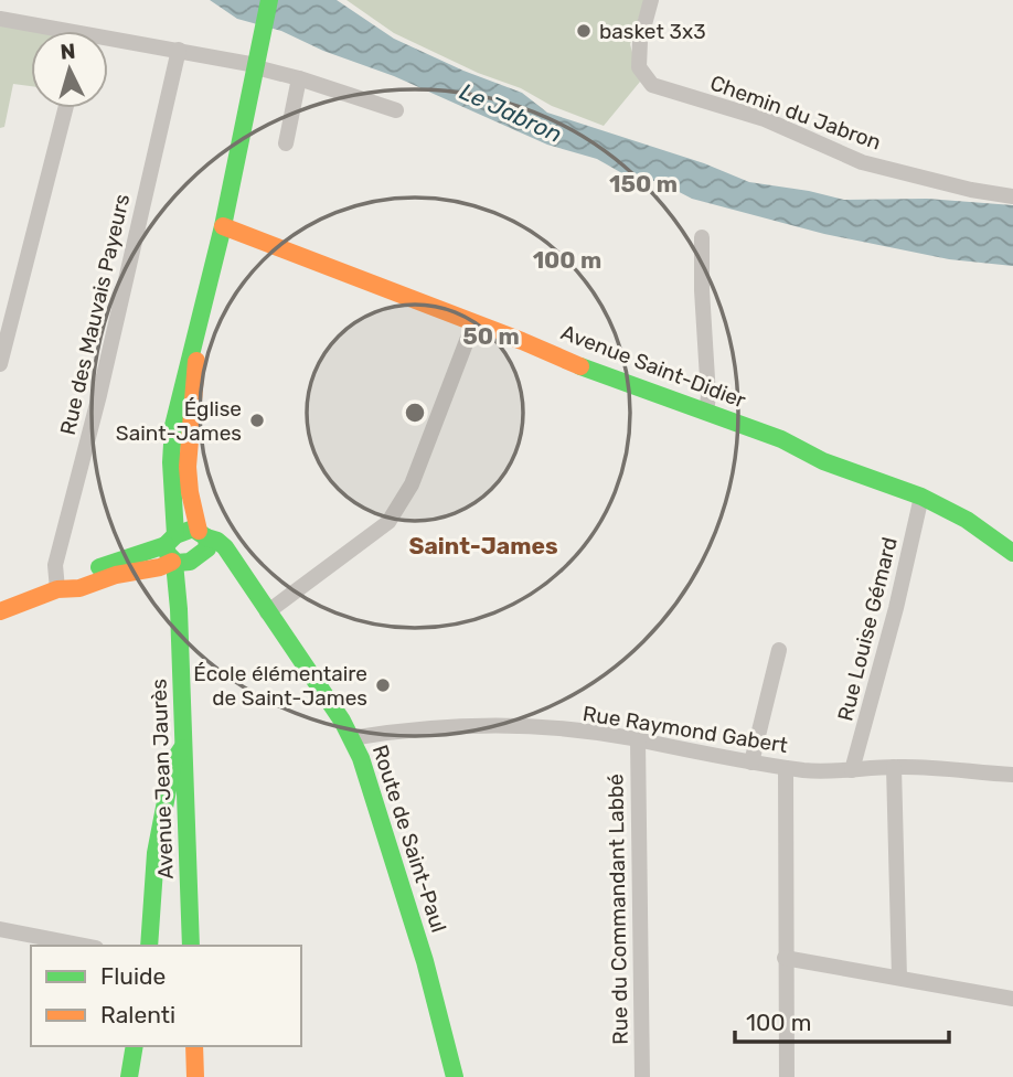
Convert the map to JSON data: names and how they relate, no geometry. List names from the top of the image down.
{
  "streets": {
    "street": [
      "Chemin du Jabron",
      "Rue des Mauvais Payeurs",
      "Avenue Saint-Didier",
      "Rue Louise Gémard",
      "Rue Raymond Gabert",
      "Avenue Jean Jaurès",
      "Route de Saint-Paul",
      "Rue du Commandant Labbé"
    ]
  },
  "crossings": [
    ["Avenue Saint-Didier", "Rue Louise Gémard"],
    ["Avenue Saint-Didier", "Avenue Jean Jaurès"],
    ["Rue Louise Gémard", "Rue Raymond Gabert"],
    ["Rue Raymond Gabert", "Route de Saint-Paul"],
    ["Rue Raymond Gabert", "Rue du Commandant Labbé"],
    ["Avenue Jean Jaurès", "Route de Saint-Paul"]
  ],
  "districts": ["Saint-James"],
  "water": ["Le Jabron"],
  "places": ["basket 3x3", "Église Saint-James", "École élémentaire de Saint-James"],
  "legend": ["Fluide", "Ralenti"],
  "scale_bar": "100 m",
  "north": "top",
  "rings": ["150 m", "100 m", "50 m"]
}
